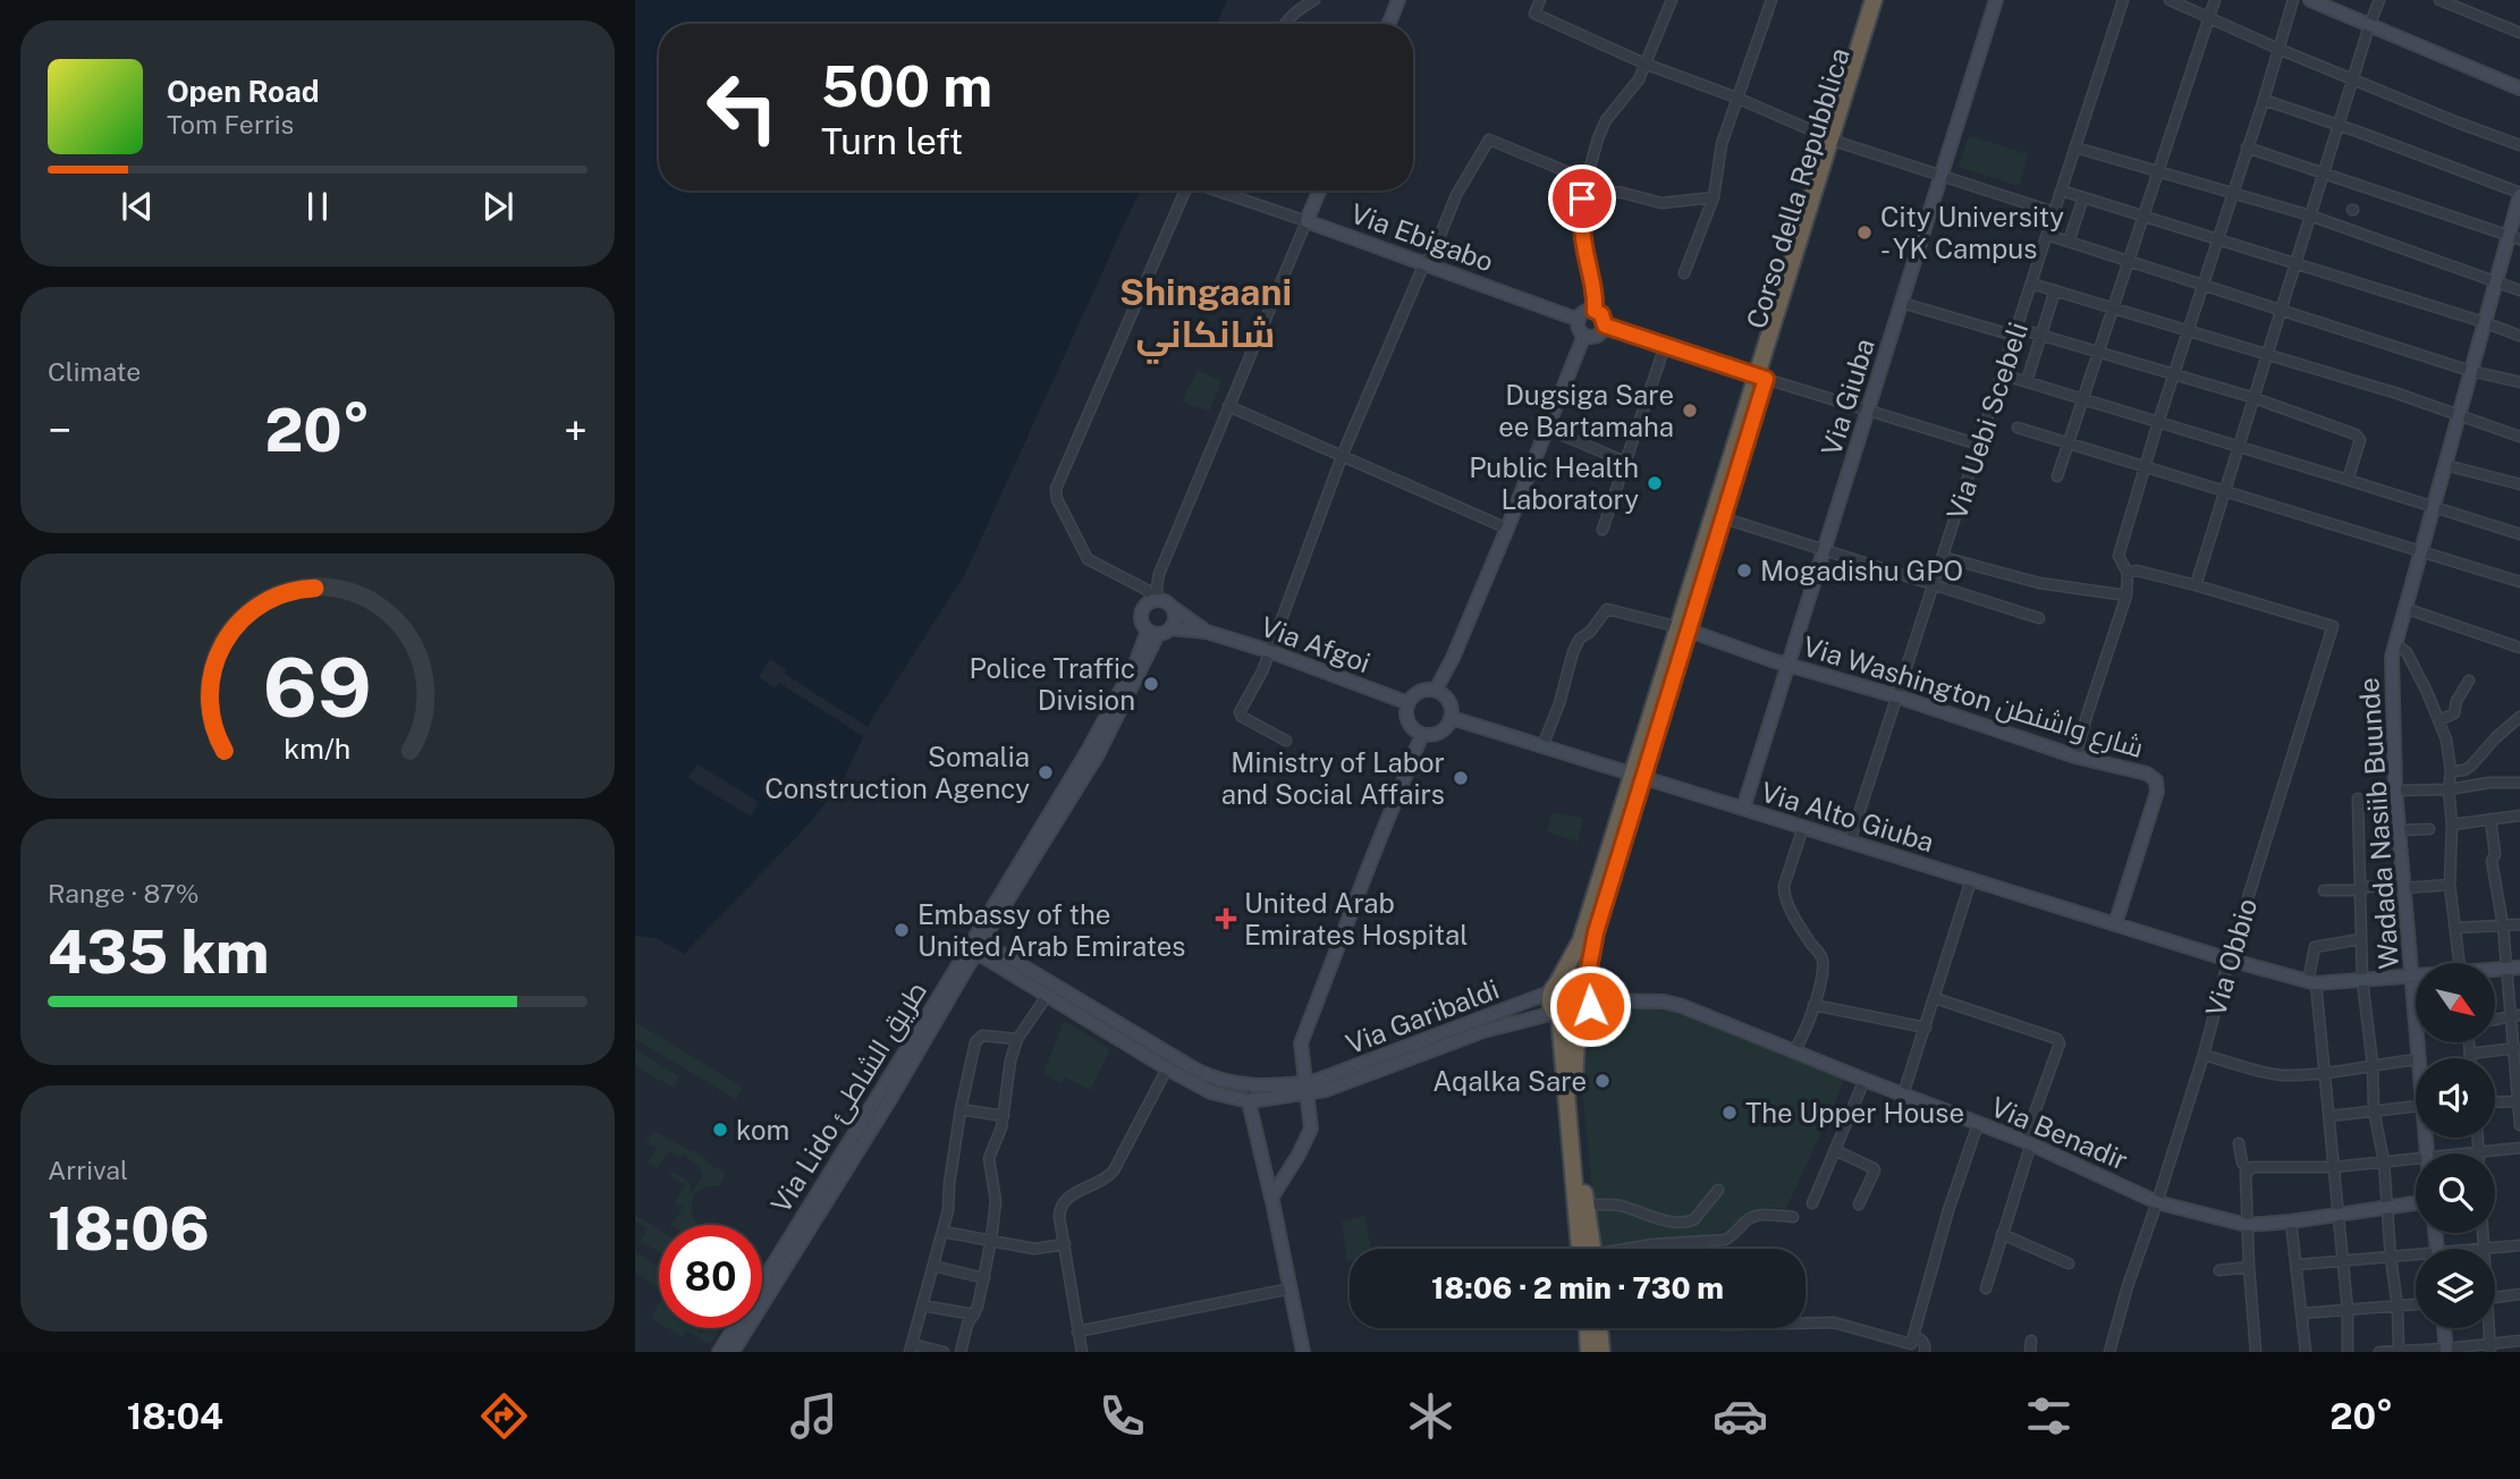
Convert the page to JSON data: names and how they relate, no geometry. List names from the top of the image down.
{
  "streets": {
    "highway": ["Corso della Repubblica"],
    "street": [
      "Via Ebigabo",
      "Via Giuba",
      "Via Uebi Scebeli",
      "Via Afgoi",
      "Via Washington شارع واشنطن",
      "Via Alto Giuba",
      "Wadada Nasiib Buunde",
      "Via Obbio",
      "Via Garibaldi",
      "Via Lido طريق الشاطئ",
      "Via Benadir"
    ]
  },
  "crossings": [
    ["Via Giuba", "Via Washington شارع واشنطن"],
    ["Via Giuba", "Via Alto Giuba"],
    ["Via Uebi Scebeli", "Via Washington شارع واشنطن"],
    ["Via Uebi Scebeli", "Via Alto Giuba"],
    ["Via Afgoi", "Via Alto Giuba"],
    ["Via Washington شارع واشنطن", "Via Alto Giuba"],
    ["Via Alto Giuba", "Wadada Nasiib Buunde"],
    ["Via Alto Giuba", "Via Obbio"],
    ["Via Obbio", "Via Benadir"],
    ["Via Garibaldi", "Via Benadir"]
  ],
  "districts": ["Shingaani شانكاني"],
  "places": {
    "other": [
      "City University - YK Campus",
      "Dugsiga Sare ee Bartamaha",
      "Public Health Laboratory",
      "Mogadishu GPO",
      "Police Traffic Division",
      "Somalia Construction Agency",
      "Ministry of Labor and Social Affairs",
      "Embassy of the United Arab Emirates",
      "Aqalka Sare",
      "The Upper House",
      "kom"
    ],
    "health": ["United Arab Emirates Hospital"]
  },
  "north": "bottom right",
  "page": {
    "turn": ["500 m", "Turn left"],
    "song": ["Open Road", "Tom Ferris"],
    "tile": [
      "Climate",
      ["Range · 87%", "435 km"],
      ["Arrival", "18:06"]
    ],
    "heat": ["−", "20°", "+"],
    "limit": "80",
    "trip": "18:06 · 2 min · 730 m",
    "tabs": ["18:04", "20°"],
    "gauge": ["69", "km/h"]
  }
}
